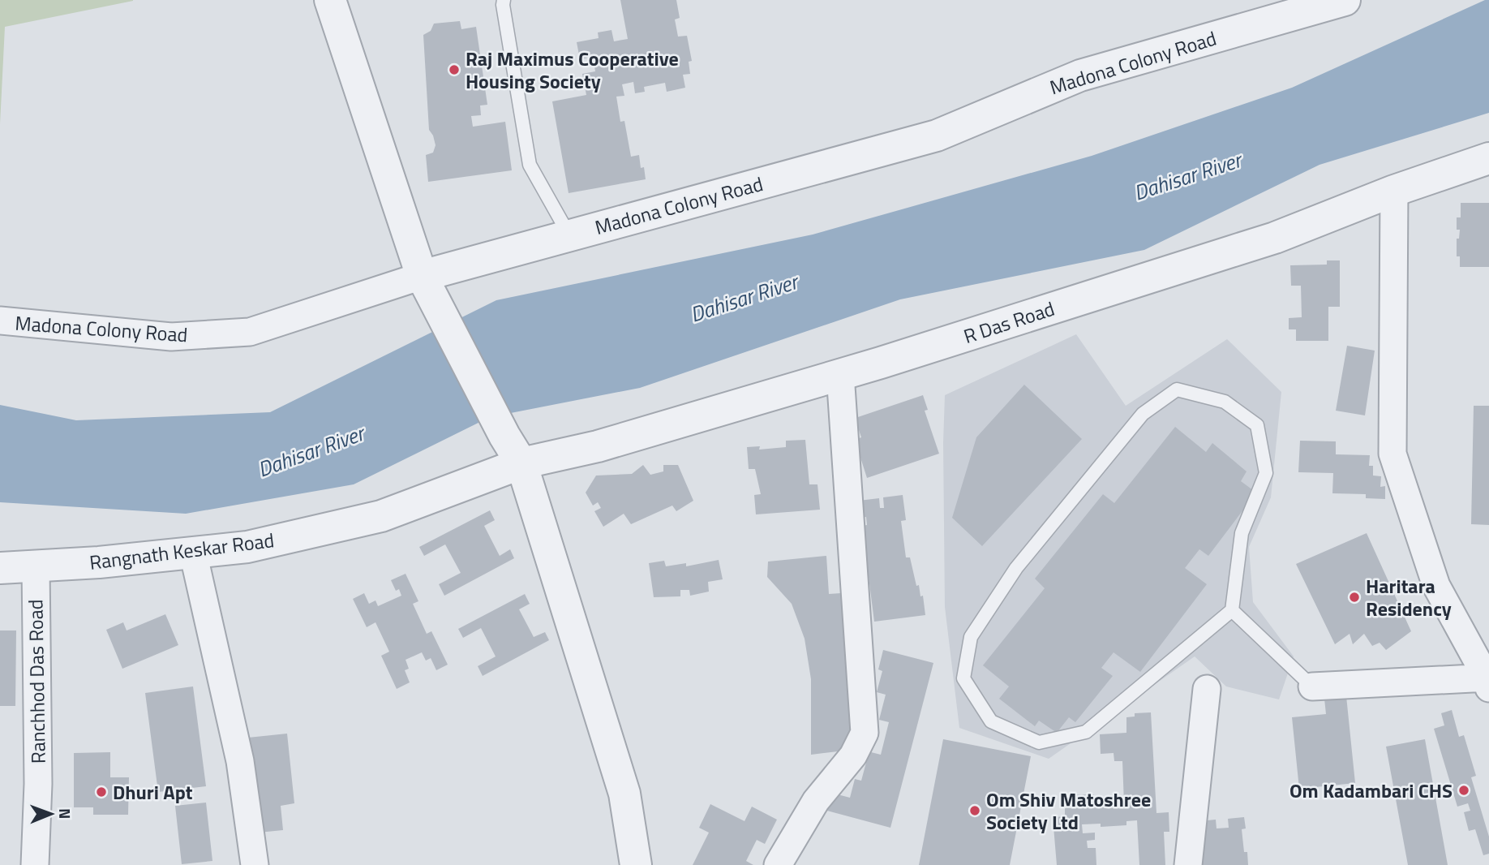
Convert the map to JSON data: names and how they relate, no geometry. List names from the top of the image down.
{
  "streets": {
    "street": [
      "Madona Colony Road",
      "R Das Road",
      "Rangnath Keskar Road",
      "Ranchhod Das Road"
    ]
  },
  "crossings": [
    ["R Das Road", "Rangnath Keskar Road"],
    ["Rangnath Keskar Road", "Ranchhod Das Road"]
  ],
  "water": ["Dahisar River"],
  "places": [
    "Raj Maximus Cooperative Housing Society",
    "Haritara Residency",
    "Om Kadambari CHS",
    "Dhuri Apt",
    "Om Shiv Matoshree Society Ltd"
  ],
  "north": "right"
}
